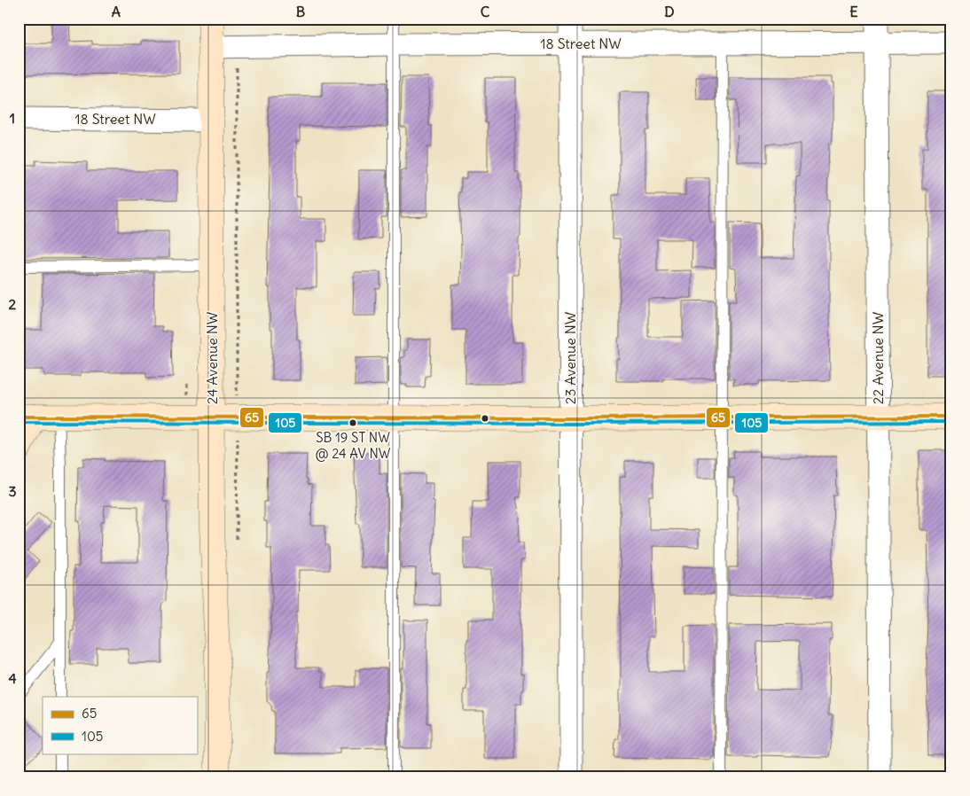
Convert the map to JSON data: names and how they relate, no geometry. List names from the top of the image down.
{
  "streets": {
    "street": [
      "18 Street NW",
      "24 Avenue NW",
      "23 Avenue NW",
      "22 Avenue NW"
    ]
  },
  "crossings": [
    ["18 Street NW", "24 Avenue NW"],
    ["18 Street NW", "23 Avenue NW"],
    ["18 Street NW", "22 Avenue NW"]
  ],
  "places": ["SB 19 ST NW @ 24 AV NW"],
  "lines": ["transit line 65", "transit line 105"],
  "legend": ["65", "105"],
  "grid": {
    "columns": [
      "A",
      "B",
      "C",
      "D",
      "E"
    ],
    "rows": [
      "1",
      "2",
      "3",
      "4"
    ]
  }
}
